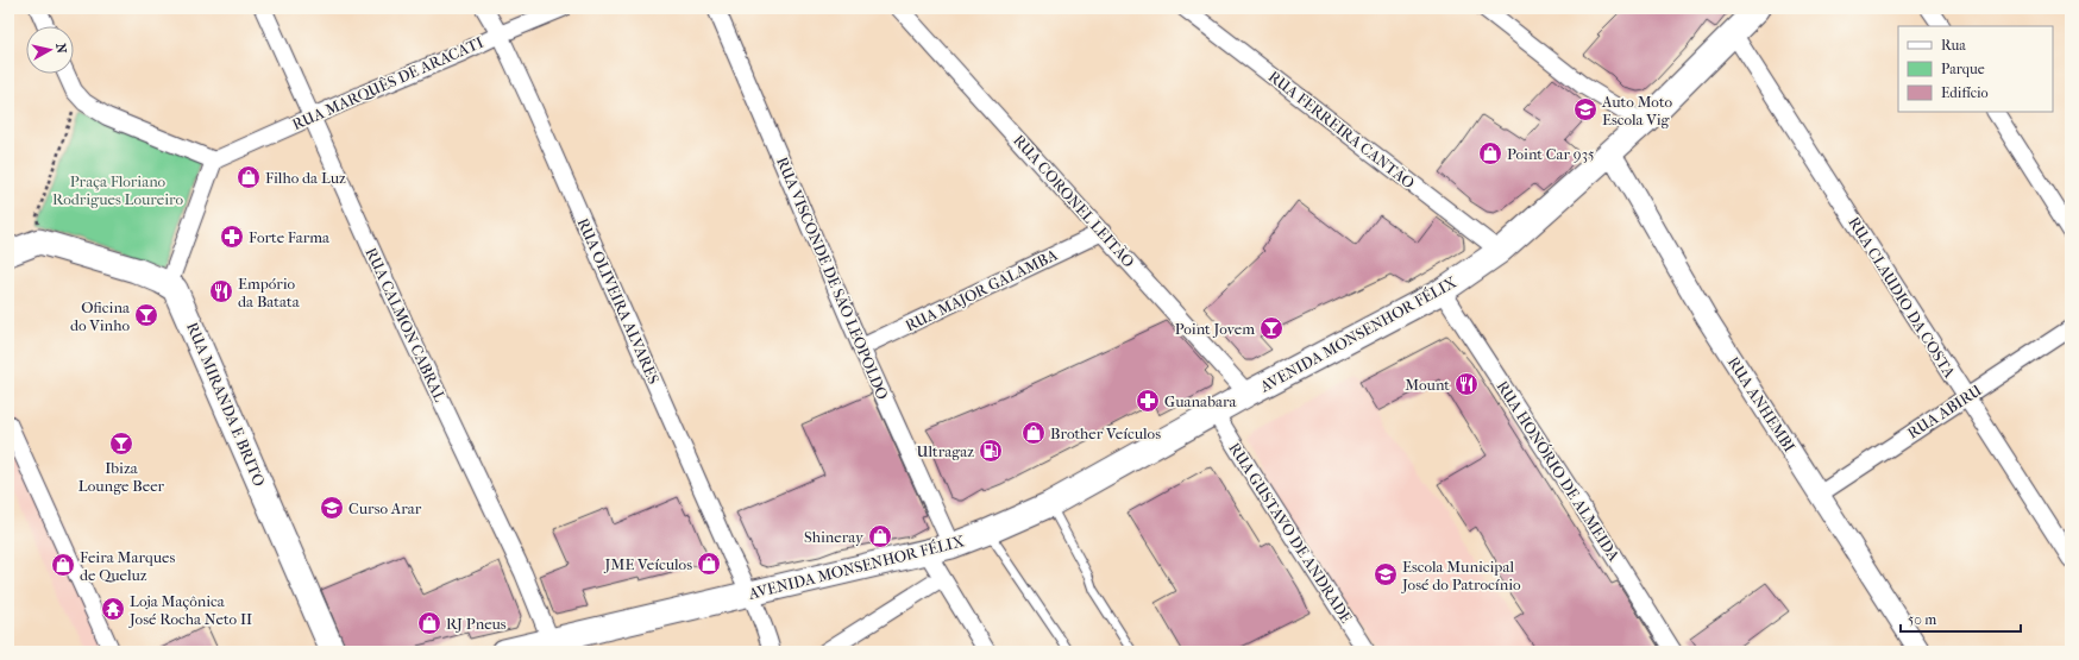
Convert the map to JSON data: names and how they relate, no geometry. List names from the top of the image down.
{
  "streets": {
    "main road": ["AVENIDA MONSENHOR FÉLIX", "RUA MIRANDA E BRITO"],
    "street": [
      "RUA MARQUÊS DE ARACATI",
      "RUA FERREIRA CANTÃO",
      "RUA CORONEL LEITÃO",
      "RUA VISCONDE DE SÃO LEOPOLDO",
      "RUA MAJOR GALAMBA",
      "RUA CLAUDIO DA COSTA",
      "RUA OLIVEIRA ALVARES",
      "RUA CALMON CABRAL",
      "RUA ANHEMBI",
      "RUA ABIRU",
      "RUA HONÓRIO DE ALMEIDA",
      "RUA GUSTAVO DE ANDRADE"
    ]
  },
  "crossings": [
    ["RUA MARQUÊS DE ARACATI", "RUA OLIVEIRA ALVARES"],
    ["RUA MARQUÊS DE ARACATI", "RUA CALMON CABRAL"],
    ["RUA FERREIRA CANTÃO", "AVENIDA MONSENHOR FÉLIX"],
    ["RUA CORONEL LEITÃO", "RUA MAJOR GALAMBA"],
    ["RUA CORONEL LEITÃO", "AVENIDA MONSENHOR FÉLIX"],
    ["RUA VISCONDE DE SÃO LEOPOLDO", "RUA MAJOR GALAMBA"],
    ["RUA VISCONDE DE SÃO LEOPOLDO", "AVENIDA MONSENHOR FÉLIX"],
    ["RUA CLAUDIO DA COSTA", "AVENIDA MONSENHOR FÉLIX"],
    ["RUA CLAUDIO DA COSTA", "RUA ABIRU"],
    ["RUA OLIVEIRA ALVARES", "AVENIDA MONSENHOR FÉLIX"],
    ["RUA CALMON CABRAL", "AVENIDA MONSENHOR FÉLIX"],
    ["AVENIDA MONSENHOR FÉLIX", "RUA ANHEMBI"],
    ["AVENIDA MONSENHOR FÉLIX", "RUA HONÓRIO DE ALMEIDA"],
    ["AVENIDA MONSENHOR FÉLIX", "RUA GUSTAVO DE ANDRADE"],
    ["RUA ANHEMBI", "RUA ABIRU"]
  ],
  "parks": ["Praça Floriano Rodrigues Loureiro"],
  "places": {
    "school or university": ["Auto Moto Escola Vig", "Curso Arar", "Escola Municipal José do Patrocínio"],
    "shop": [
      "Point Car 935",
      "Filho da Luz",
      "Brother Veículos",
      "Shineray",
      "JME Veículos",
      "Feira Marques de Queluz",
      "RJ Pneus"
    ],
    "pharmacy": ["Forte Farma", "Guanabara"],
    "restaurant": ["Empório da Batata", "Mount"],
    "bar": ["Oficina do Vinho", "Point Jovem", "Ibiza Lounge Beer"],
    "fuel station": ["Ultragaz"],
    "temple": ["Loja Maçônica José Rocha Neto II"]
  },
  "legend": ["Rua", "Parque", "Edifício"],
  "scale_bar": "50 m",
  "north": "right"
}
